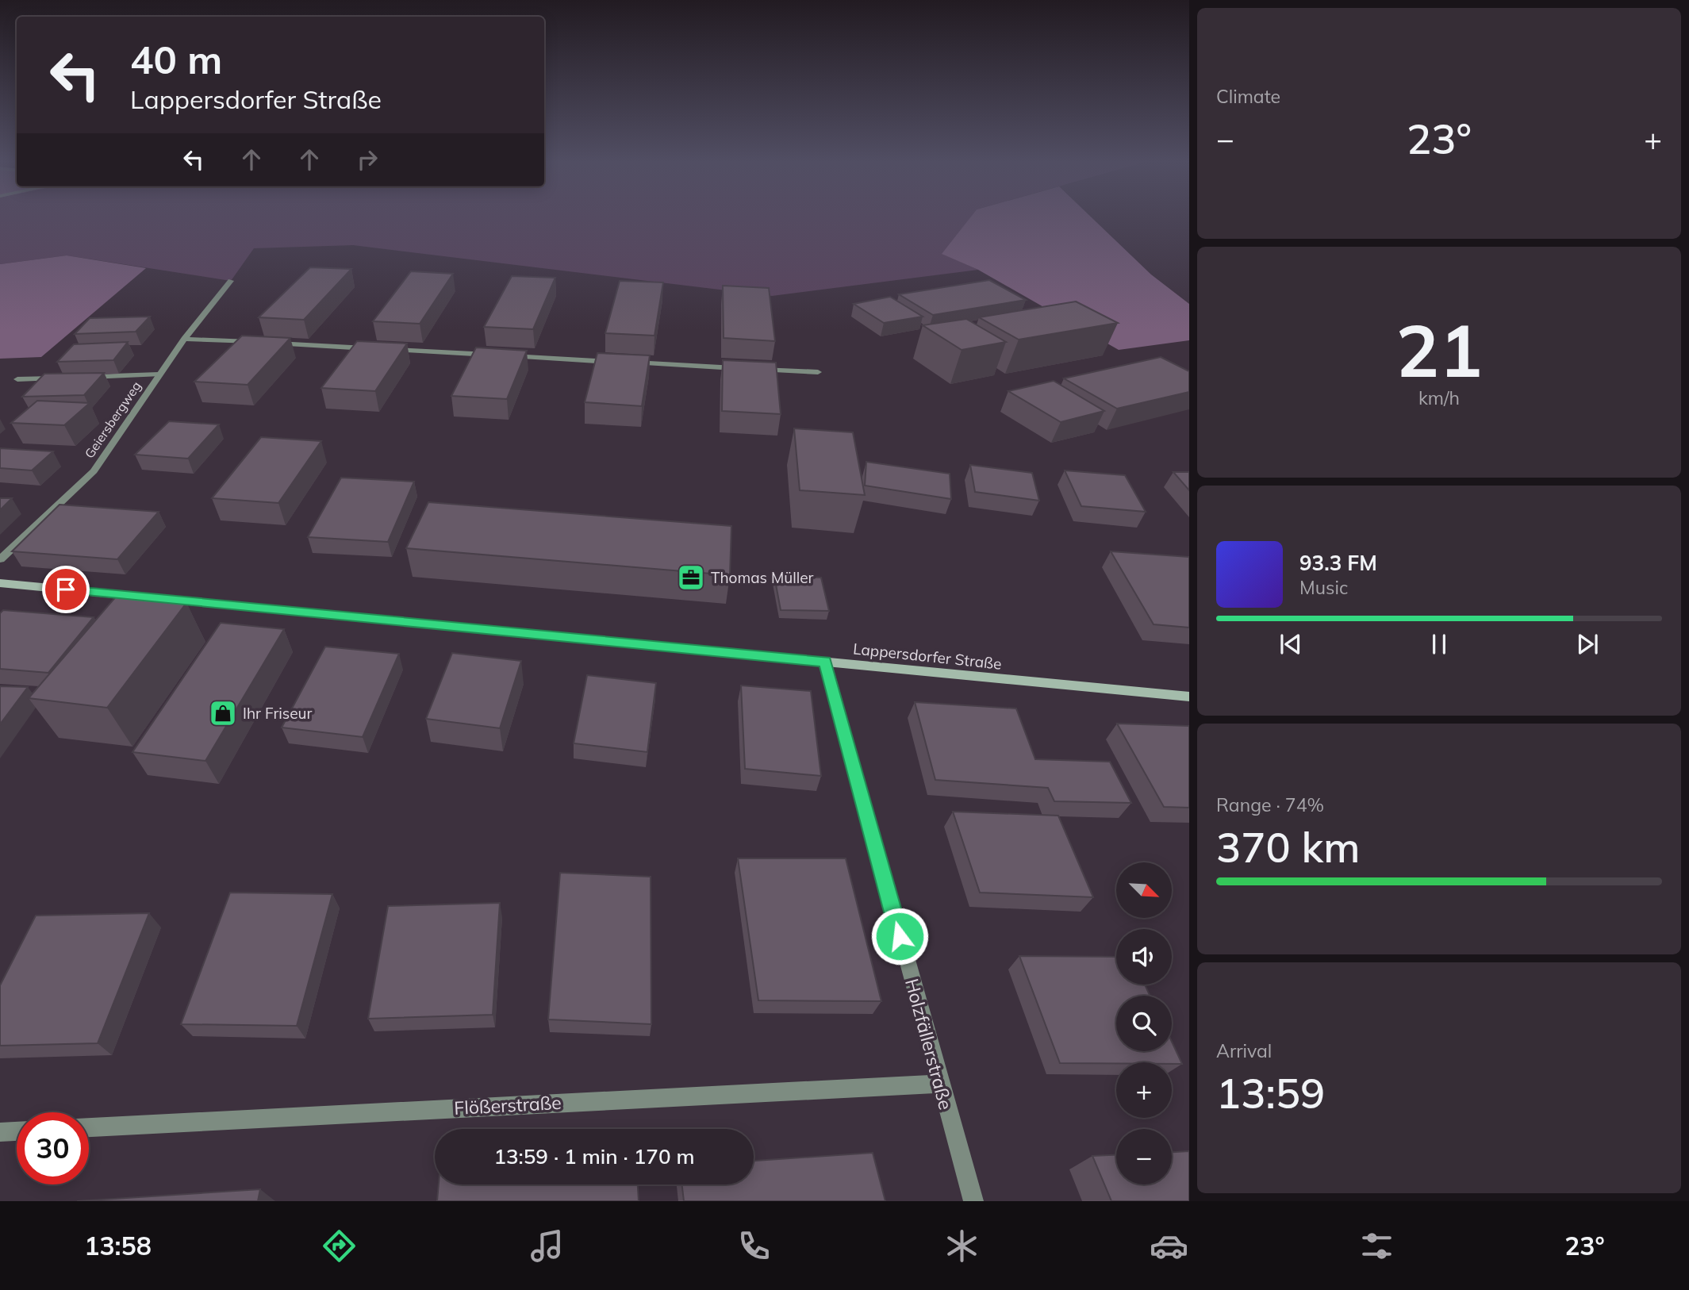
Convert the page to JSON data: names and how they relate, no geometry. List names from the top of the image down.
{
  "streets": {
    "street": [
      "Geiersbergweg",
      "Lappersdorfer Straße",
      "Holzfällerstraße",
      "Flößerstraße"
    ]
  },
  "crossings": [
    ["Lappersdorfer Straße", "Holzfällerstraße"],
    ["Holzfällerstraße", "Flößerstraße"]
  ],
  "places": {
    "office": ["Thomas Müller"],
    "shop": ["Ihr Friseur"]
  },
  "north": "bottom right",
  "page": {
    "tile": [
      "Climate",
      ["21", "km/h"],
      ["Range · 74%", "370 km"],
      ["Arrival", "13:59"]
    ],
    "turn": ["40 m", "Lappersdorfer Straße"],
    "heat": ["−", "23°", "+"],
    "song": ["93.3 FM", "Music"],
    "map_buttons": ["+", "−"],
    "limit": "30",
    "trip": "13:59 · 1 min · 170 m",
    "tabs": ["13:58", "23°"]
  }
}
